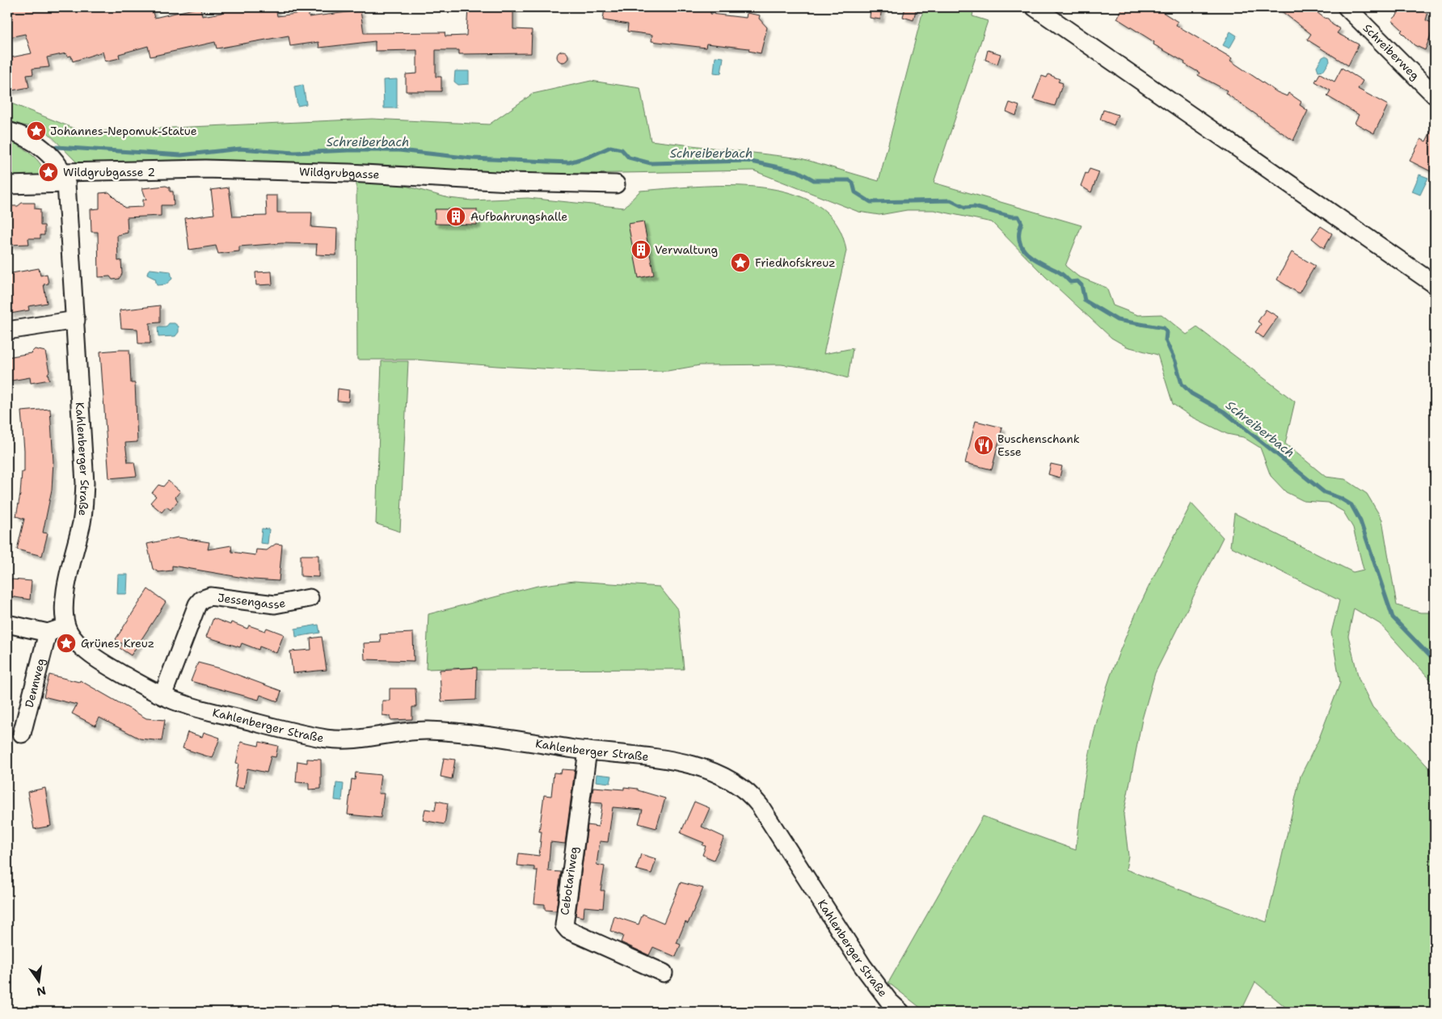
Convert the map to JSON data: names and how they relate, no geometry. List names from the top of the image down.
{
  "streets": {
    "street": [
      "Schreiberweg",
      "Wildgrubgasse",
      "Kahlenberger Straße",
      "Jessengasse",
      "Dennweg",
      "Cebotariweg"
    ]
  },
  "crossings": [
    ["Wildgrubgasse", "Kahlenberger Straße"],
    ["Kahlenberger Straße", "Jessengasse"],
    ["Kahlenberger Straße", "Cebotariweg"]
  ],
  "water": ["Schreiberbach"],
  "places": {
    "place": [
      "Johannes-Nepomuk-Statue",
      "Wildgrubgasse 2",
      "Friedhofskreuz",
      "Grünes Kreuz"
    ],
    "building": ["Aufbahrungshalle", "Verwaltung"],
    "restaurant": ["Buschenschank Esse"]
  },
  "north": "bottom"
}
